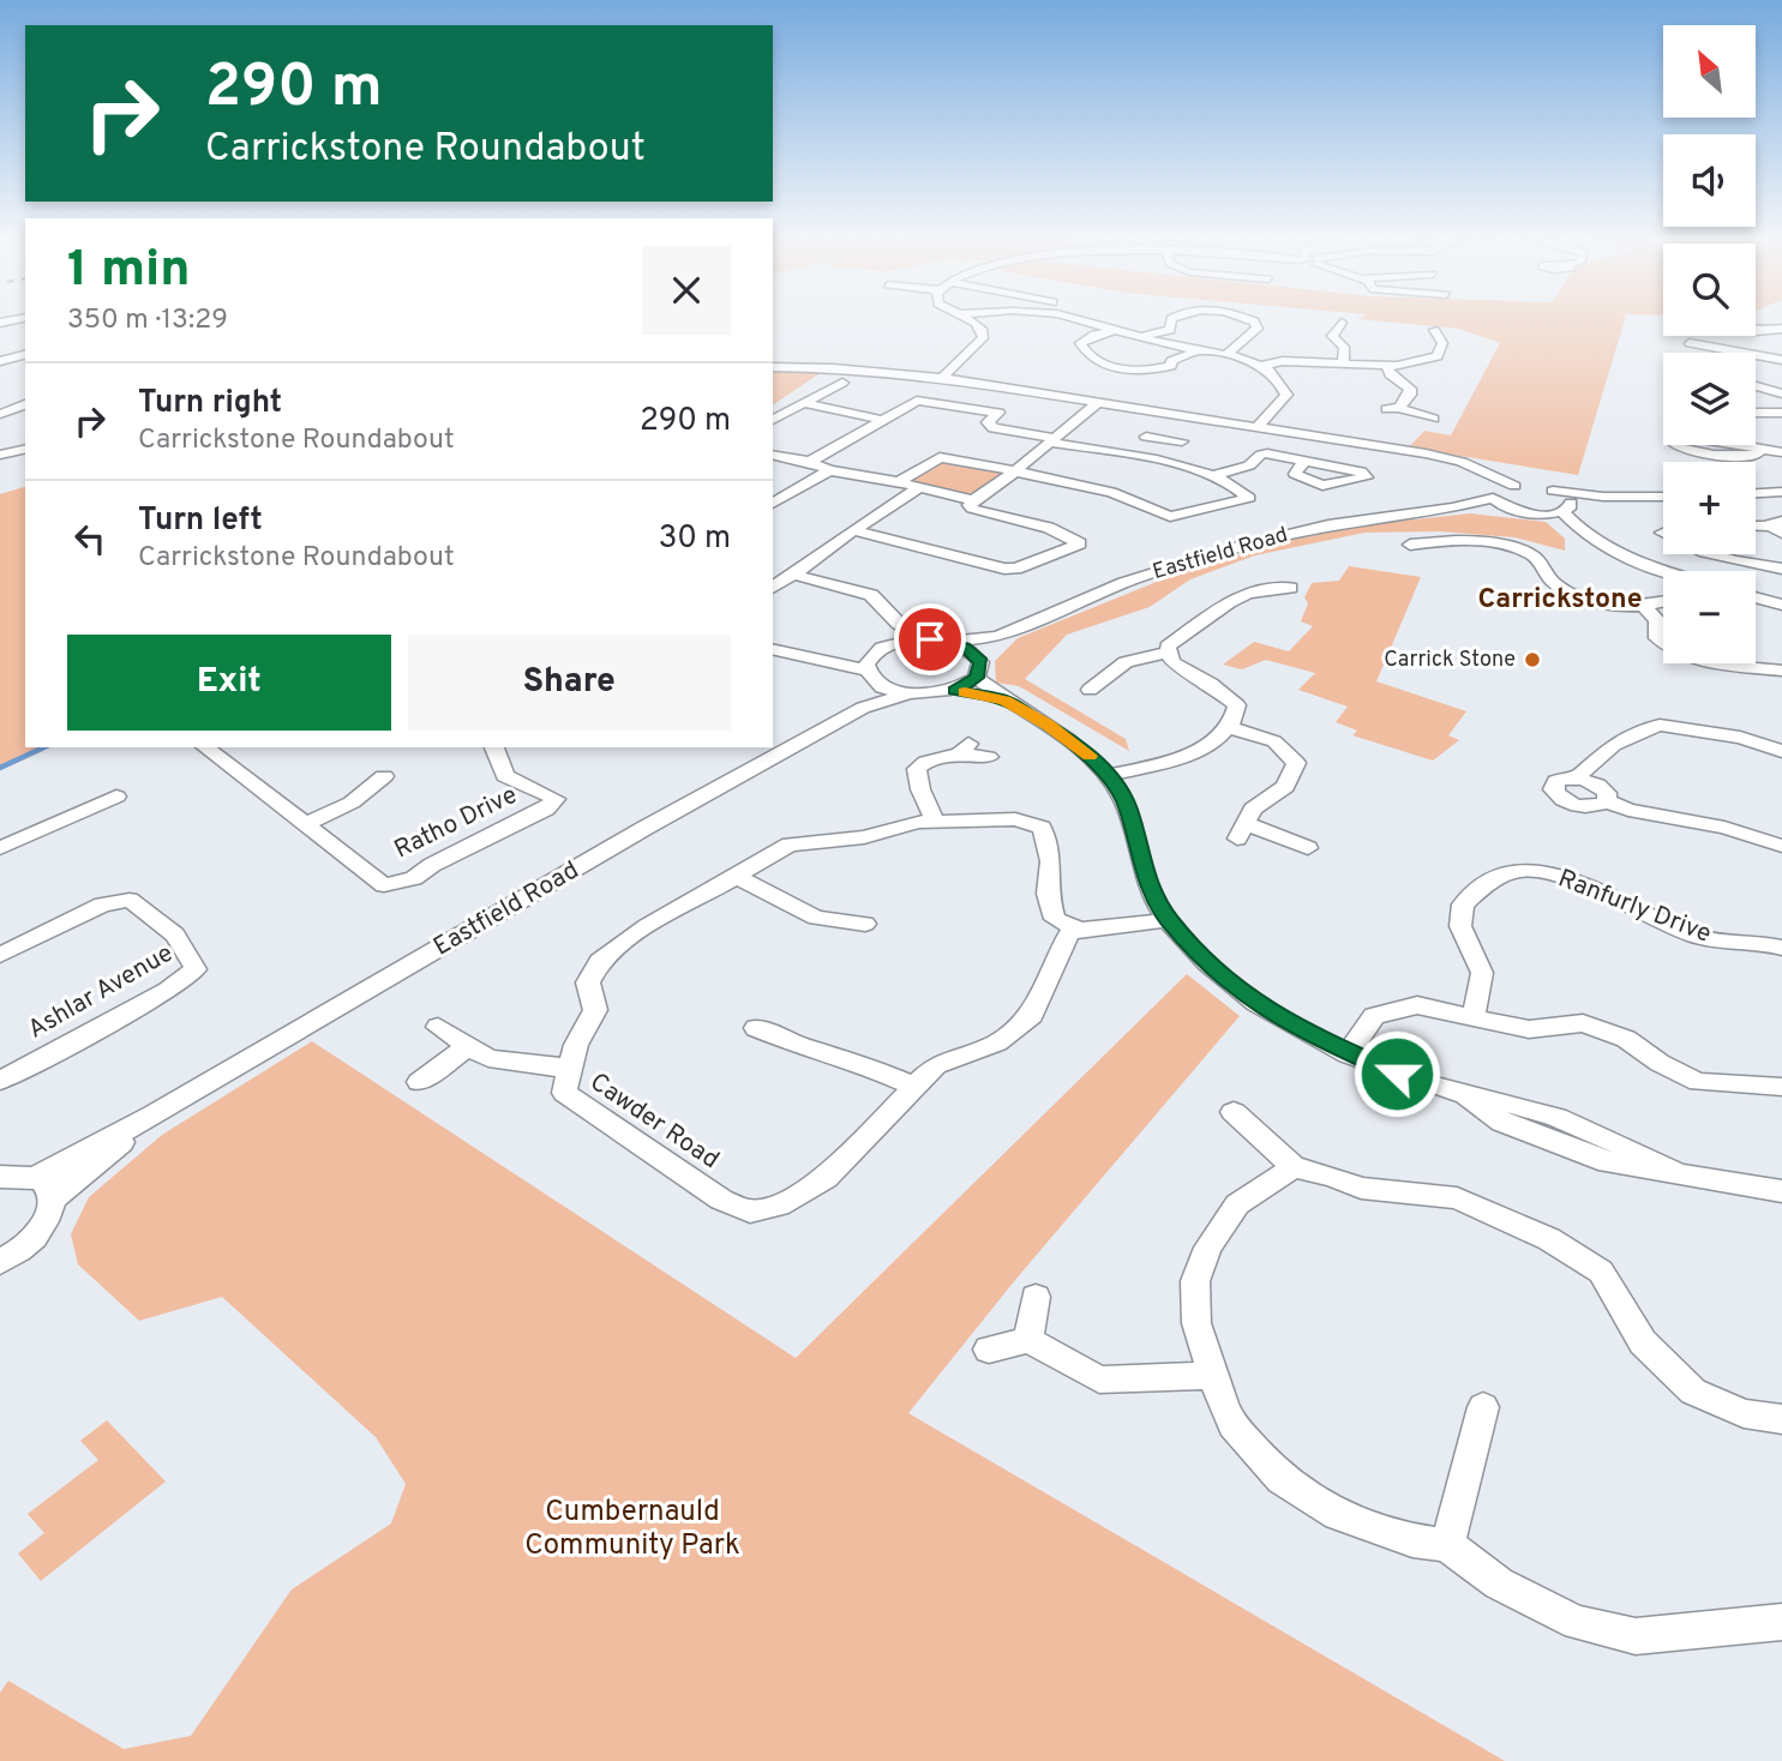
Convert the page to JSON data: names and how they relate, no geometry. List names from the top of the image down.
{
  "streets": {
    "street": [
      "Eastfield Road",
      "Ratho Drive",
      "Ranfurly Drive",
      "Ashlar Avenue",
      "Cawder Road"
    ]
  },
  "districts": ["Carrickstone"],
  "parks": ["Cumbernauld Community Park"],
  "places": ["Carrick Stone"],
  "north": "top left",
  "page": {
    "map_buttons": ["+", "−"],
    "turn": ["290 m", "Carrickstone Roundabout"],
    "heading": ["1 min", "350 m · 13:29"],
    "list": [
      {
        "name": "Turn right",
        "note": "Carrickstone Roundabout",
        "value": "290 m"
      },
      {
        "name": "Turn left",
        "note": "Carrickstone Roundabout",
        "value": "30 m"
      }
    ],
    "buttons": ["Exit", "Share"]
  }
}
